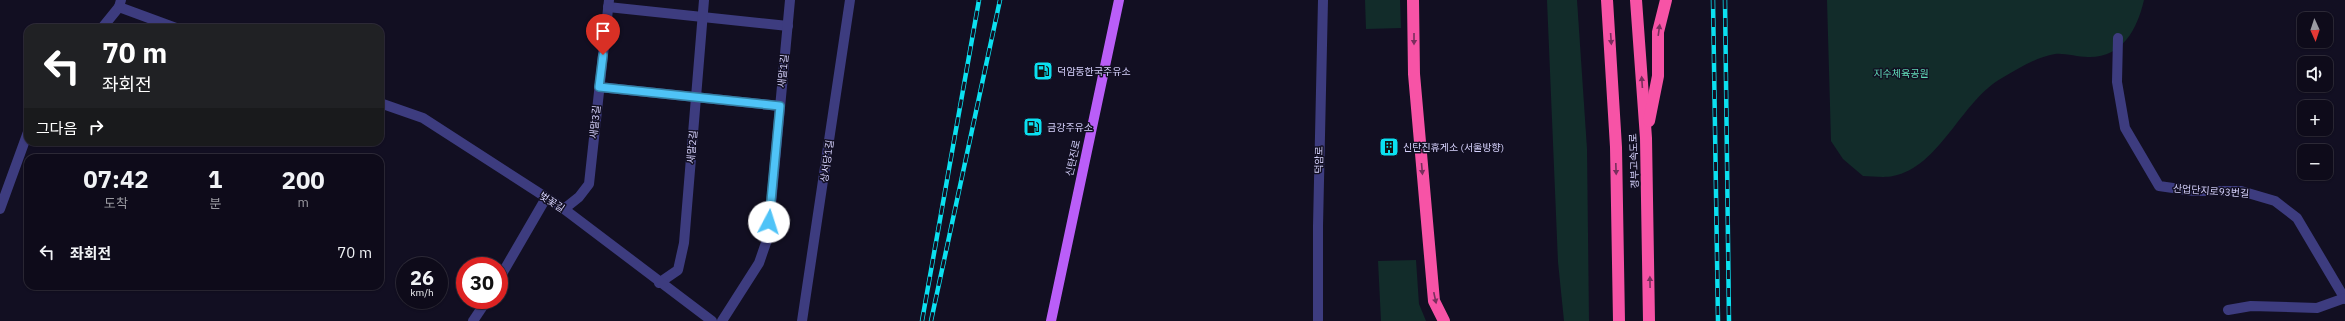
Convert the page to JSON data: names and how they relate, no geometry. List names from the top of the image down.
{
  "streets": {
    "highway": ["경부고속도로"],
    "main road": ["신탄진로"],
    "street": [
      "새말1길",
      "새말3길",
      "새말2길",
      "덕암로",
      "상서당1길",
      "산업단지로93번길",
      "벚꽃길"
    ]
  },
  "crossings": [
    ["새말3길", "벚꽃길"],
    ["새말2길", "벚꽃길"]
  ],
  "parks": ["지수체육공원"],
  "places": {
    "fuel station": ["덕암동한국주유소", "금강주유소"],
    "building": ["신탄진휴게소 (서울방향)"]
  },
  "north": "bottom",
  "page": {
    "map_buttons": ["+", "−"],
    "turn": ["70 m", "좌회전"],
    "then": "그다음",
    "eta": [
      "07:42",
      "도착",
      "1",
      "분",
      "200",
      "m"
    ],
    "list": [
      {
        "name": "좌회전",
        "value": "70 m"
      }
    ],
    "speed": "26 km/h",
    "limit": "30"
  }
}
